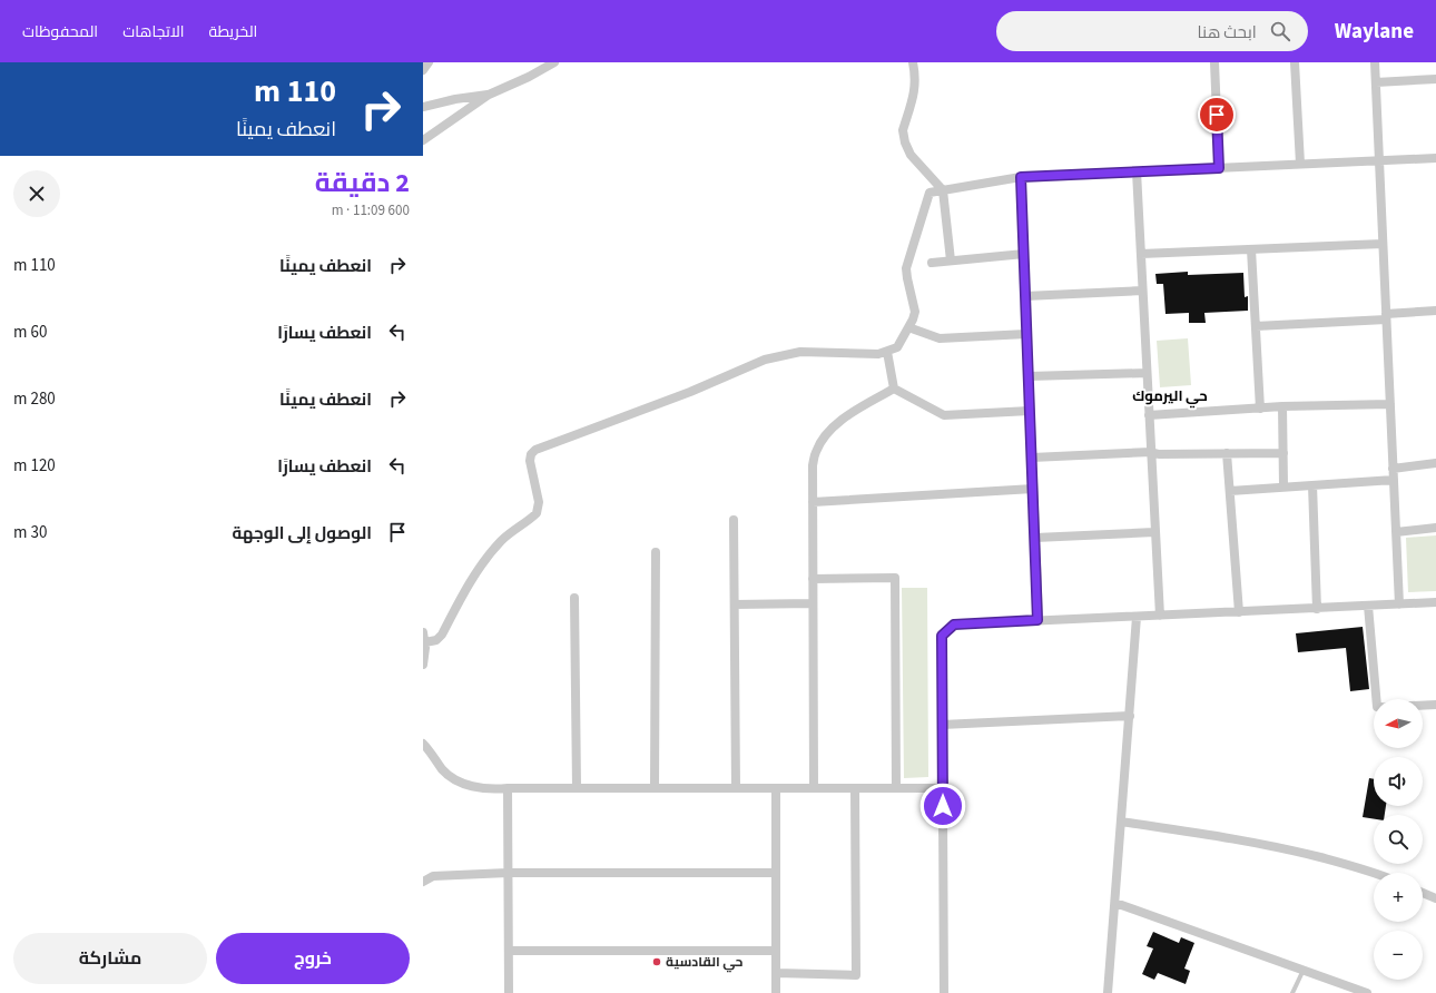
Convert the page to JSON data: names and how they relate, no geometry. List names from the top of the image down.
{
  "districts": ["حي اليرموك"],
  "places": ["حي القادسية"],
  "north": "left",
  "page": {
    "header": "Waylane",
    "search": "ابحث هنا",
    "nav": ["الخريطة", "الاتجاهات", "المحفوظات"],
    "turn": ["110 m", "انعطف يمينًا"],
    "heading": ["2 دقيقة", "600 m · 11:09"],
    "list": [
      {
        "name": "انعطف يمينًا",
        "value": "110 m"
      },
      {
        "name": "انعطف يسارًا",
        "value": "60 m"
      },
      {
        "name": "انعطف يمينًا",
        "value": "280 m"
      },
      {
        "name": "انعطف يسارًا",
        "value": "120 m"
      },
      {
        "name": "الوصول إلى الوجهة",
        "value": "30 m"
      }
    ],
    "map_buttons": ["+", "−"],
    "buttons": ["خروج", "مشاركة"]
  }
}
